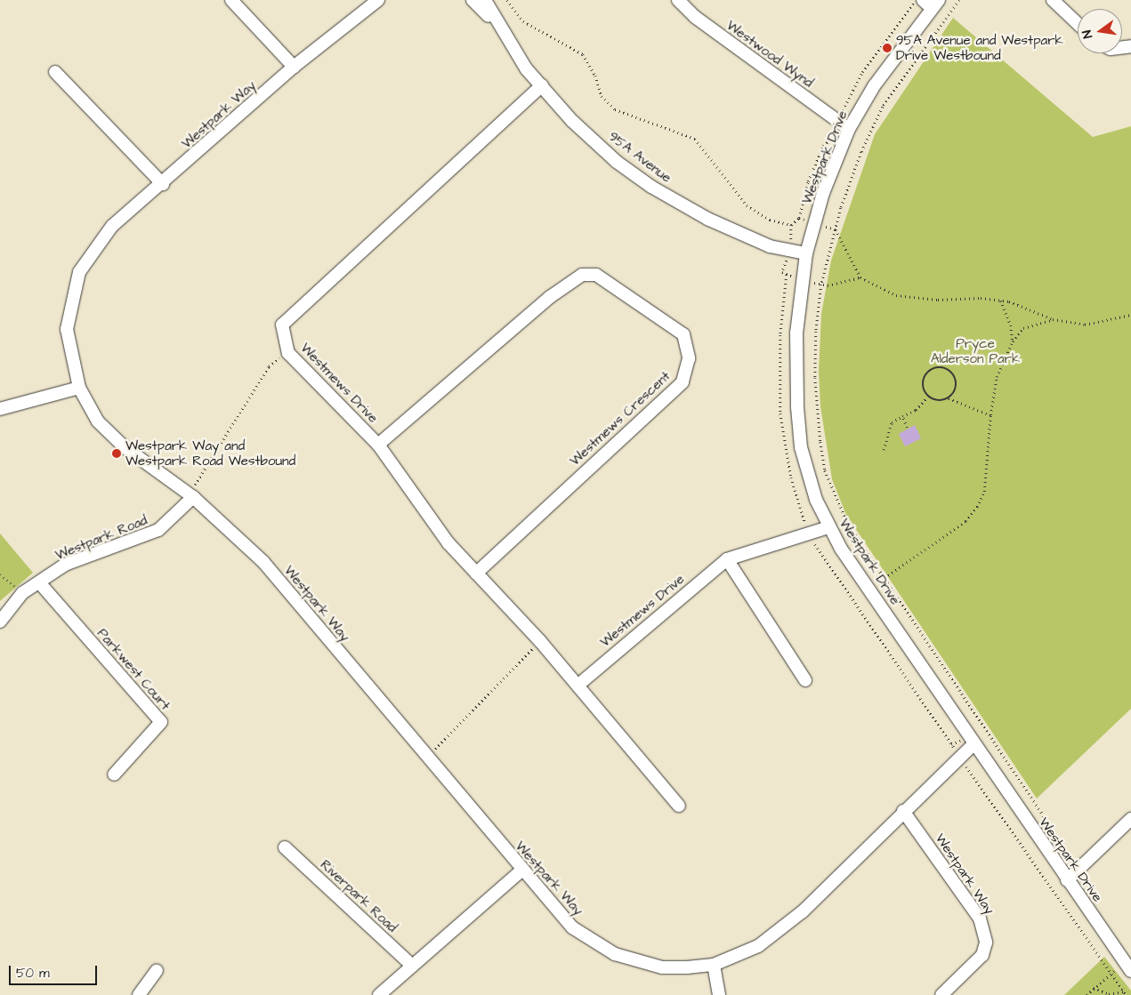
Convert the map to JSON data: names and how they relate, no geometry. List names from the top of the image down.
{
  "streets": {
    "street": [
      "Westwood Wynd",
      "Westpark Way",
      "95A Avenue",
      "Westpark Drive",
      "Westmews Drive",
      "Westmews Crescent",
      "Westpark Road",
      "Parkwest Court",
      "Riverpark Road"
    ]
  },
  "crossings": [
    ["Westwood Wynd", "Westpark Drive"],
    ["Westpark Way", "Westpark Drive"],
    ["Westpark Way", "Westpark Road"],
    ["95A Avenue", "Westpark Drive"],
    ["95A Avenue", "Westmews Drive"],
    ["Westpark Drive", "Westmews Drive"],
    ["Westmews Drive", "Westmews Crescent"],
    ["Westpark Road", "Parkwest Court"]
  ],
  "parks": ["Pryce Alderson Park"],
  "places": ["95A Avenue and Westpark Drive Westbound", "Westpark Way and Westpark Road Westbound"],
  "scale_bar": "50 m",
  "north": "left"
}
